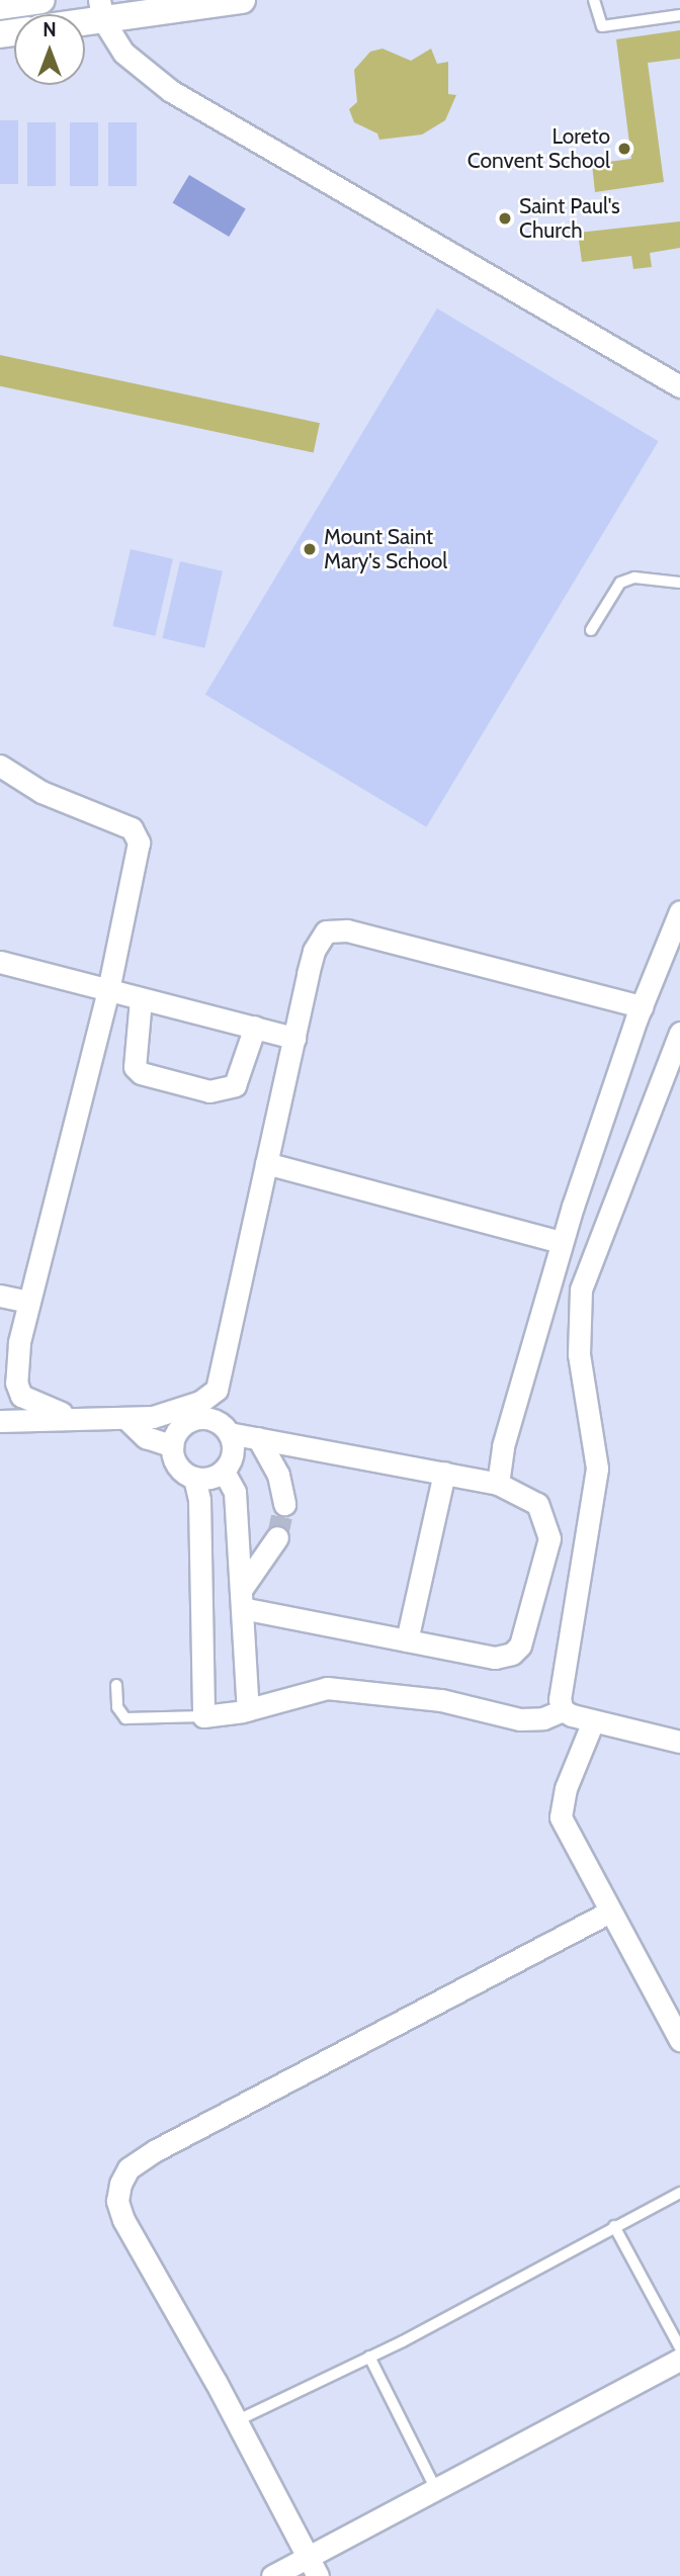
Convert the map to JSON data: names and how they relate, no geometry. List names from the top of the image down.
{
  "places": ["Loreto Convent School", "Saint Paul's Church", "Mount Saint Mary's School"],
  "north": "top"
}
